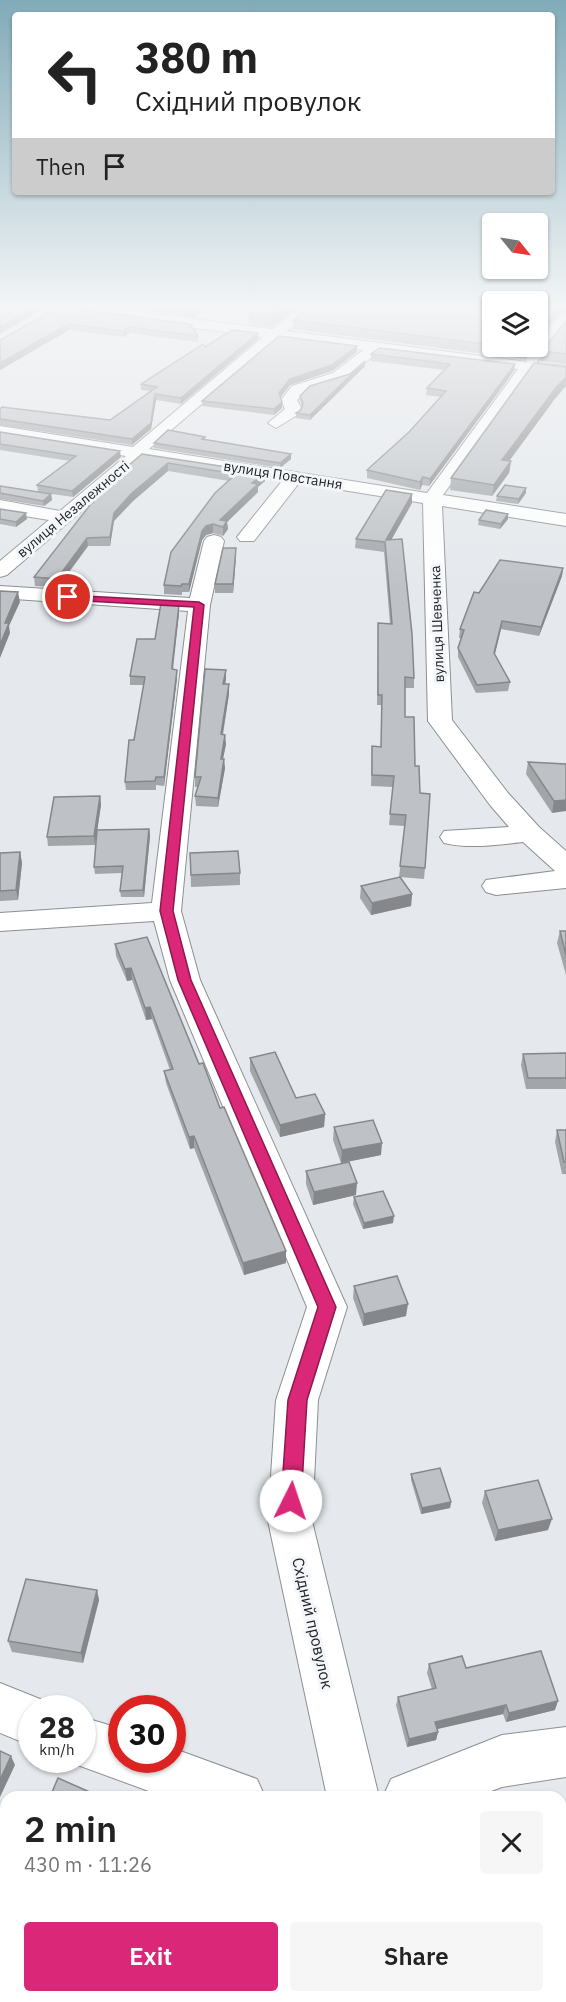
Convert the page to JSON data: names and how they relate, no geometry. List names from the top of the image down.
{
  "streets": {
    "street": [
      "вулиця Повстання",
      "вулиця Незалежності",
      "вулиця Шевченка",
      "Східний провулок"
    ]
  },
  "crossings": [
    ["вулиця Повстання", "вулиця Незалежності"],
    ["вулиця Повстання", "вулиця Шевченка"]
  ],
  "north": "bottom right",
  "page": {
    "turn": ["380 m", "Східний провулок"],
    "then": "Then",
    "speed": "28 km/h",
    "limit": "30",
    "heading": ["2 min", "430 m · 11:26"],
    "buttons": ["Exit", "Share"]
  }
}
